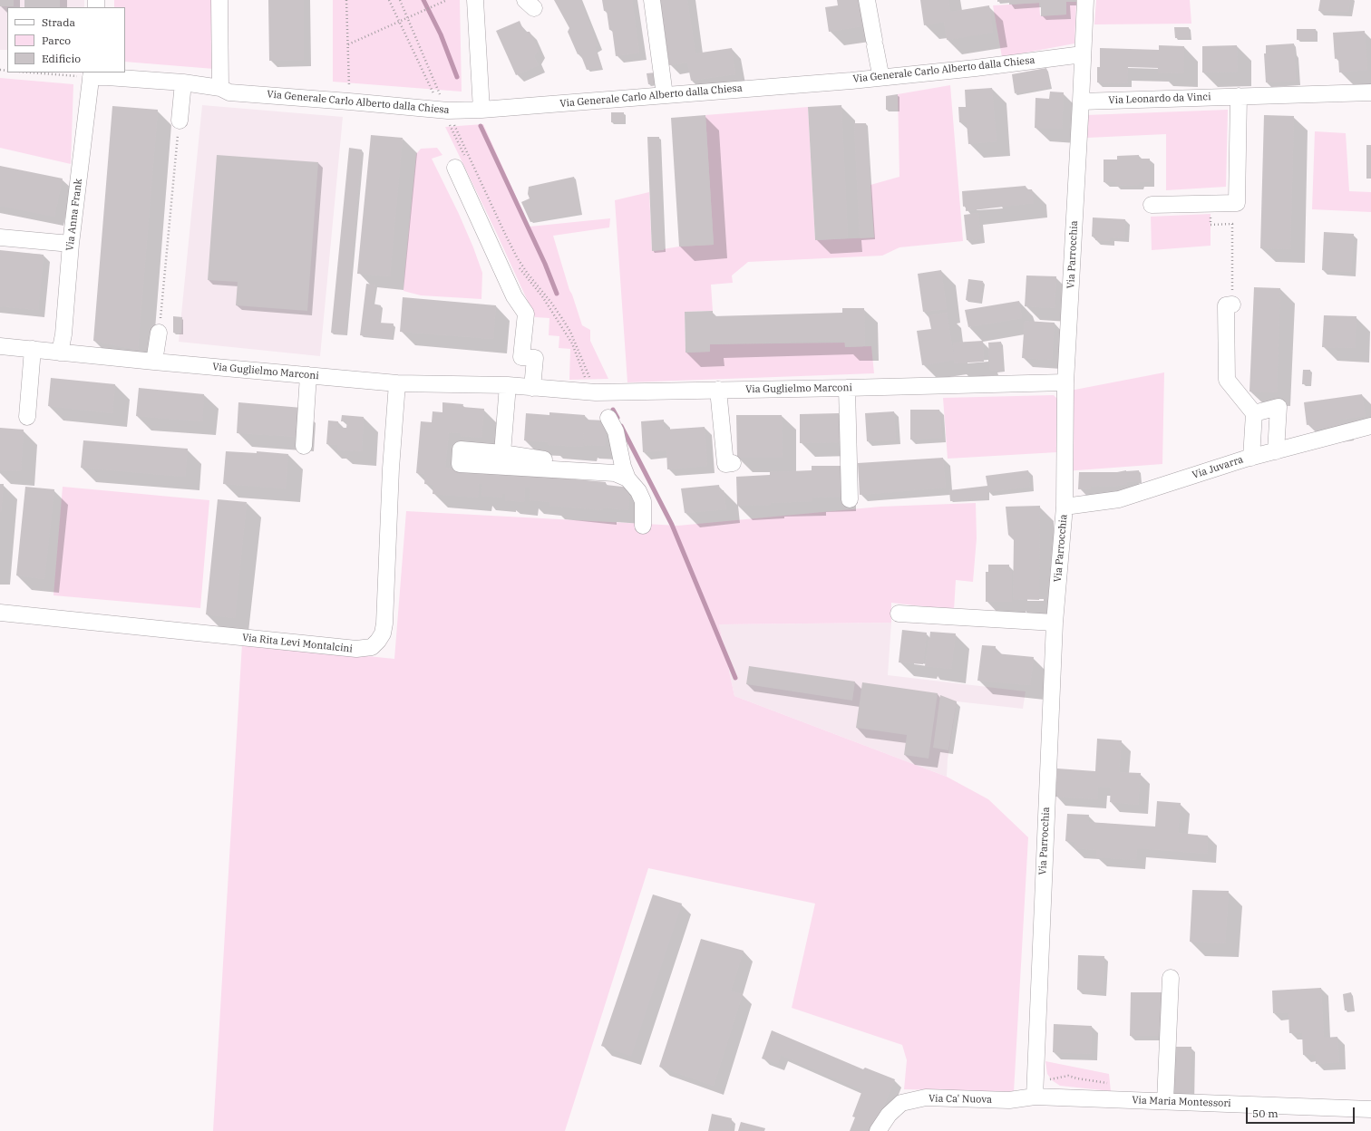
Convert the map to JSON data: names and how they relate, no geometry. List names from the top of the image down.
{
  "streets": {
    "street": [
      "Via Generale Carlo Alberto dalla Chiesa",
      "Via Leonardo da Vinci",
      "Via Anna Frank",
      "Via Parrocchia",
      "Via Guglielmo Marconi",
      "Via Juvarra",
      "Via Rita Levi Montalcini",
      "Via Ca' Nuova",
      "Via Maria Montessori"
    ]
  },
  "crossings": [
    ["Via Generale Carlo Alberto dalla Chiesa", "Via Anna Frank"],
    ["Via Generale Carlo Alberto dalla Chiesa", "Via Parrocchia"],
    ["Via Leonardo da Vinci", "Via Parrocchia"],
    ["Via Anna Frank", "Via Guglielmo Marconi"],
    ["Via Parrocchia", "Via Guglielmo Marconi"],
    ["Via Parrocchia", "Via Juvarra"],
    ["Via Parrocchia", "Via Ca' Nuova"],
    ["Via Parrocchia", "Via Maria Montessori"],
    ["Via Guglielmo Marconi", "Via Rita Levi Montalcini"],
    ["Via Ca' Nuova", "Via Maria Montessori"]
  ],
  "legend": ["Strada", "Parco", "Edificio"],
  "scale_bar": "50 m"
}
